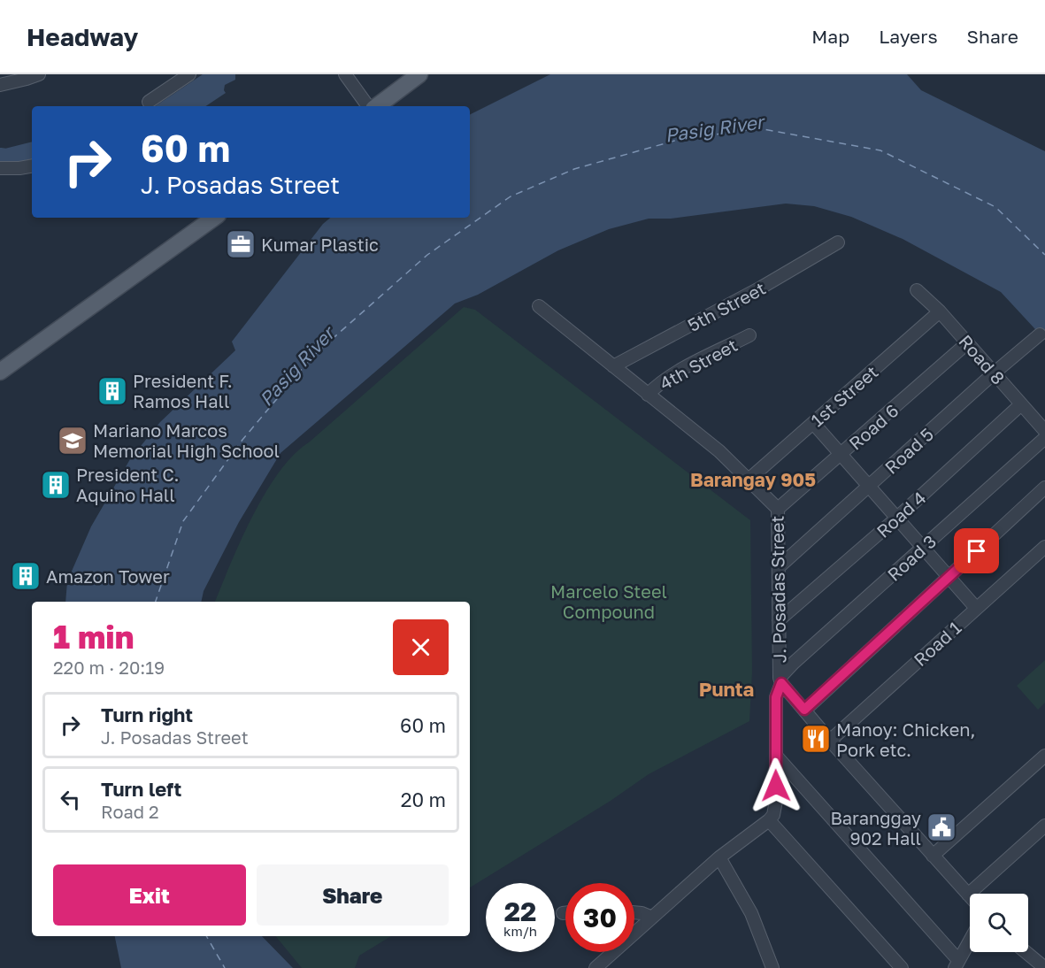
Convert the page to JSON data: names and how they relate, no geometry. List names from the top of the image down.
{
  "streets": {
    "street": [
      "5th Street",
      "Road 8",
      "4th Street",
      "1st Street",
      "Road 6",
      "Road 5",
      "Road 4",
      "Road 3",
      "J. Posadas Street",
      "Road 1"
    ]
  },
  "crossings": [
    ["5th Street", "J. Posadas Street"],
    ["Road 8", "1st Street"],
    ["Road 8", "Road 6"],
    ["Road 8", "Road 5"],
    ["Road 8", "Road 4"],
    ["4th Street", "J. Posadas Street"],
    ["1st Street", "J. Posadas Street"],
    ["Road 6", "J. Posadas Street"],
    ["Road 5", "J. Posadas Street"],
    ["Road 4", "J. Posadas Street"],
    ["Road 3", "J. Posadas Street"],
    ["J. Posadas Street", "Road 1"]
  ],
  "districts": ["Barangay 905", "Punta"],
  "water": ["Pasig River"],
  "parks": ["Marcelo Steel Compound"],
  "places": {
    "office": ["Kumar Plastic"],
    "building": ["President F. Ramos Hall", "President C. Aquino Hall", "Amazon Tower"],
    "school or university": ["Mariano Marcos Memorial High School"],
    "restaurant": ["Manoy: Chicken, Pork etc."],
    "public building": ["Baranggay 902 Hall"]
  },
  "page": {
    "header": "Headway",
    "nav": ["Map", "Layers", "Share"],
    "turn": ["60 m", "J. Posadas Street"],
    "heading": ["1 min", "220 m · 20:19"],
    "list": [
      {
        "name": "Turn right",
        "note": "J. Posadas Street",
        "value": "60 m"
      },
      {
        "name": "Turn left",
        "note": "Road 2",
        "value": "20 m"
      }
    ],
    "buttons": ["Exit", "Share"],
    "speed": "22 km/h",
    "limit": "30"
  }
}
